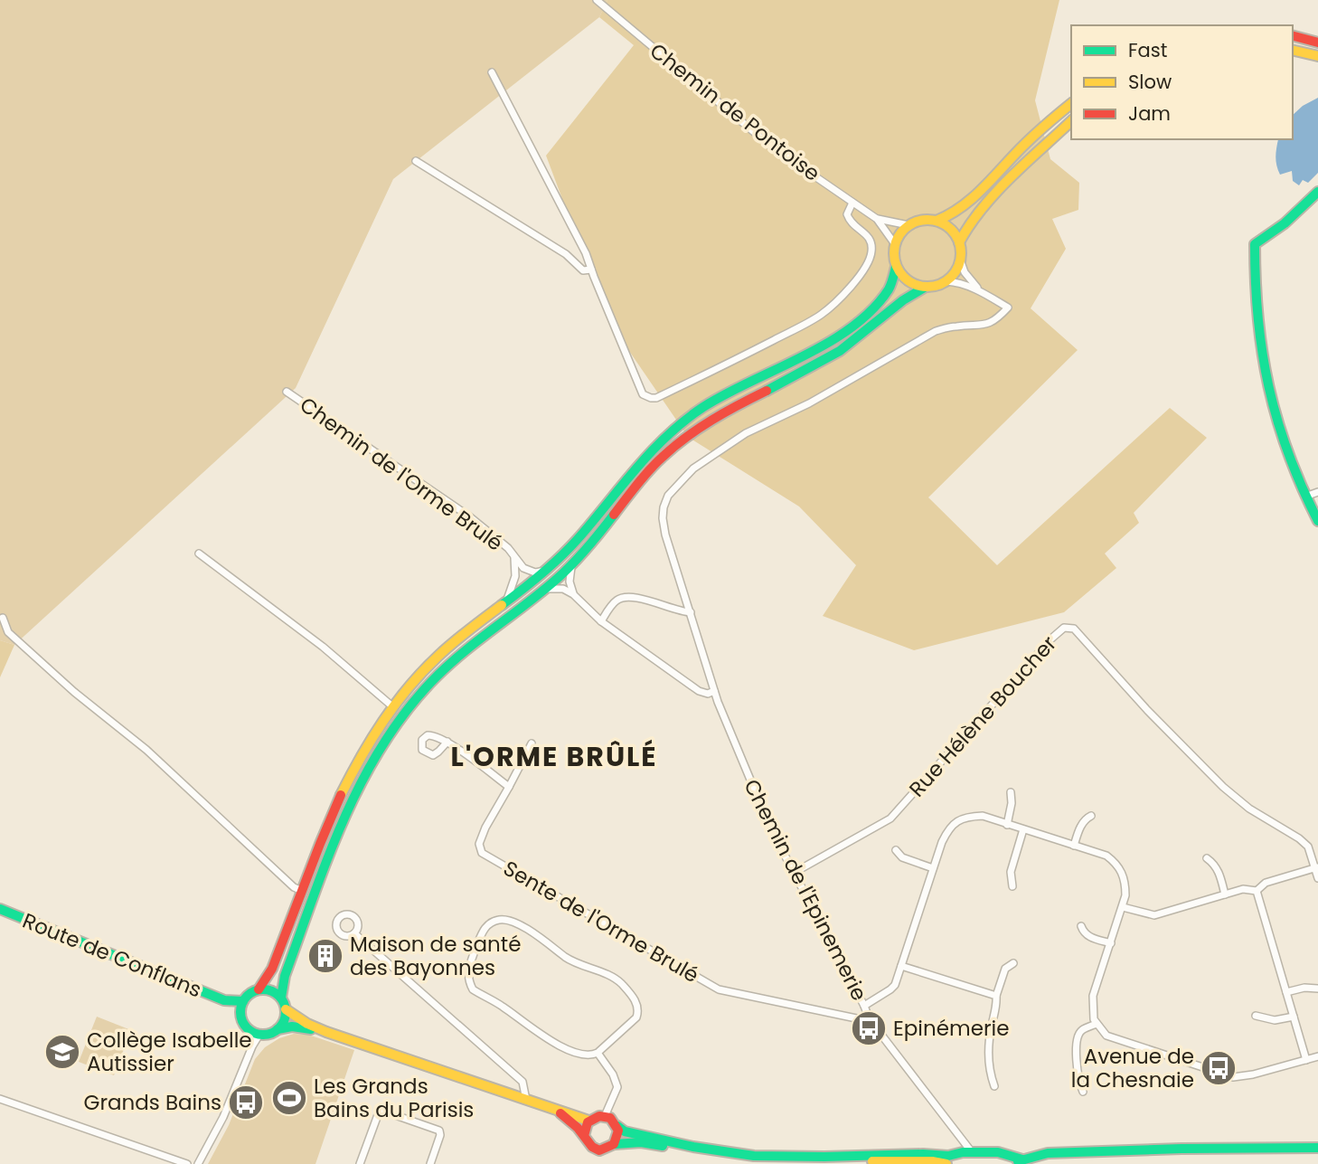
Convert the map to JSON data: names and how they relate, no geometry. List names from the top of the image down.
{
  "streets": {
    "main road": ["Route de Conflans"],
    "street": [
      "Chemin de Pontoise",
      "Chemin de l'Orme Brulé",
      "Rue Hélène Boucher",
      "Chemin de l'Epinemerie",
      "Sente de l'Orme Brulé"
    ]
  },
  "crossings": [
    ["Rue Hélène Boucher", "Chemin de l'Epinemerie"],
    ["Chemin de l'Epinemerie", "Sente de l'Orme Brulé"]
  ],
  "districts": ["L'ORME BRÛLÉ"],
  "places": {
    "building": ["Maison de santé des Bayonnes"],
    "bus stop": ["Epinémerie", "Avenue de la Chesnaie", "Grands Bains"],
    "school or university": ["Collège Isabelle Autissier"],
    "sports": ["Les Grands Bains du Parisis"]
  },
  "legend": ["Fast", "Slow", "Jam"]
}
